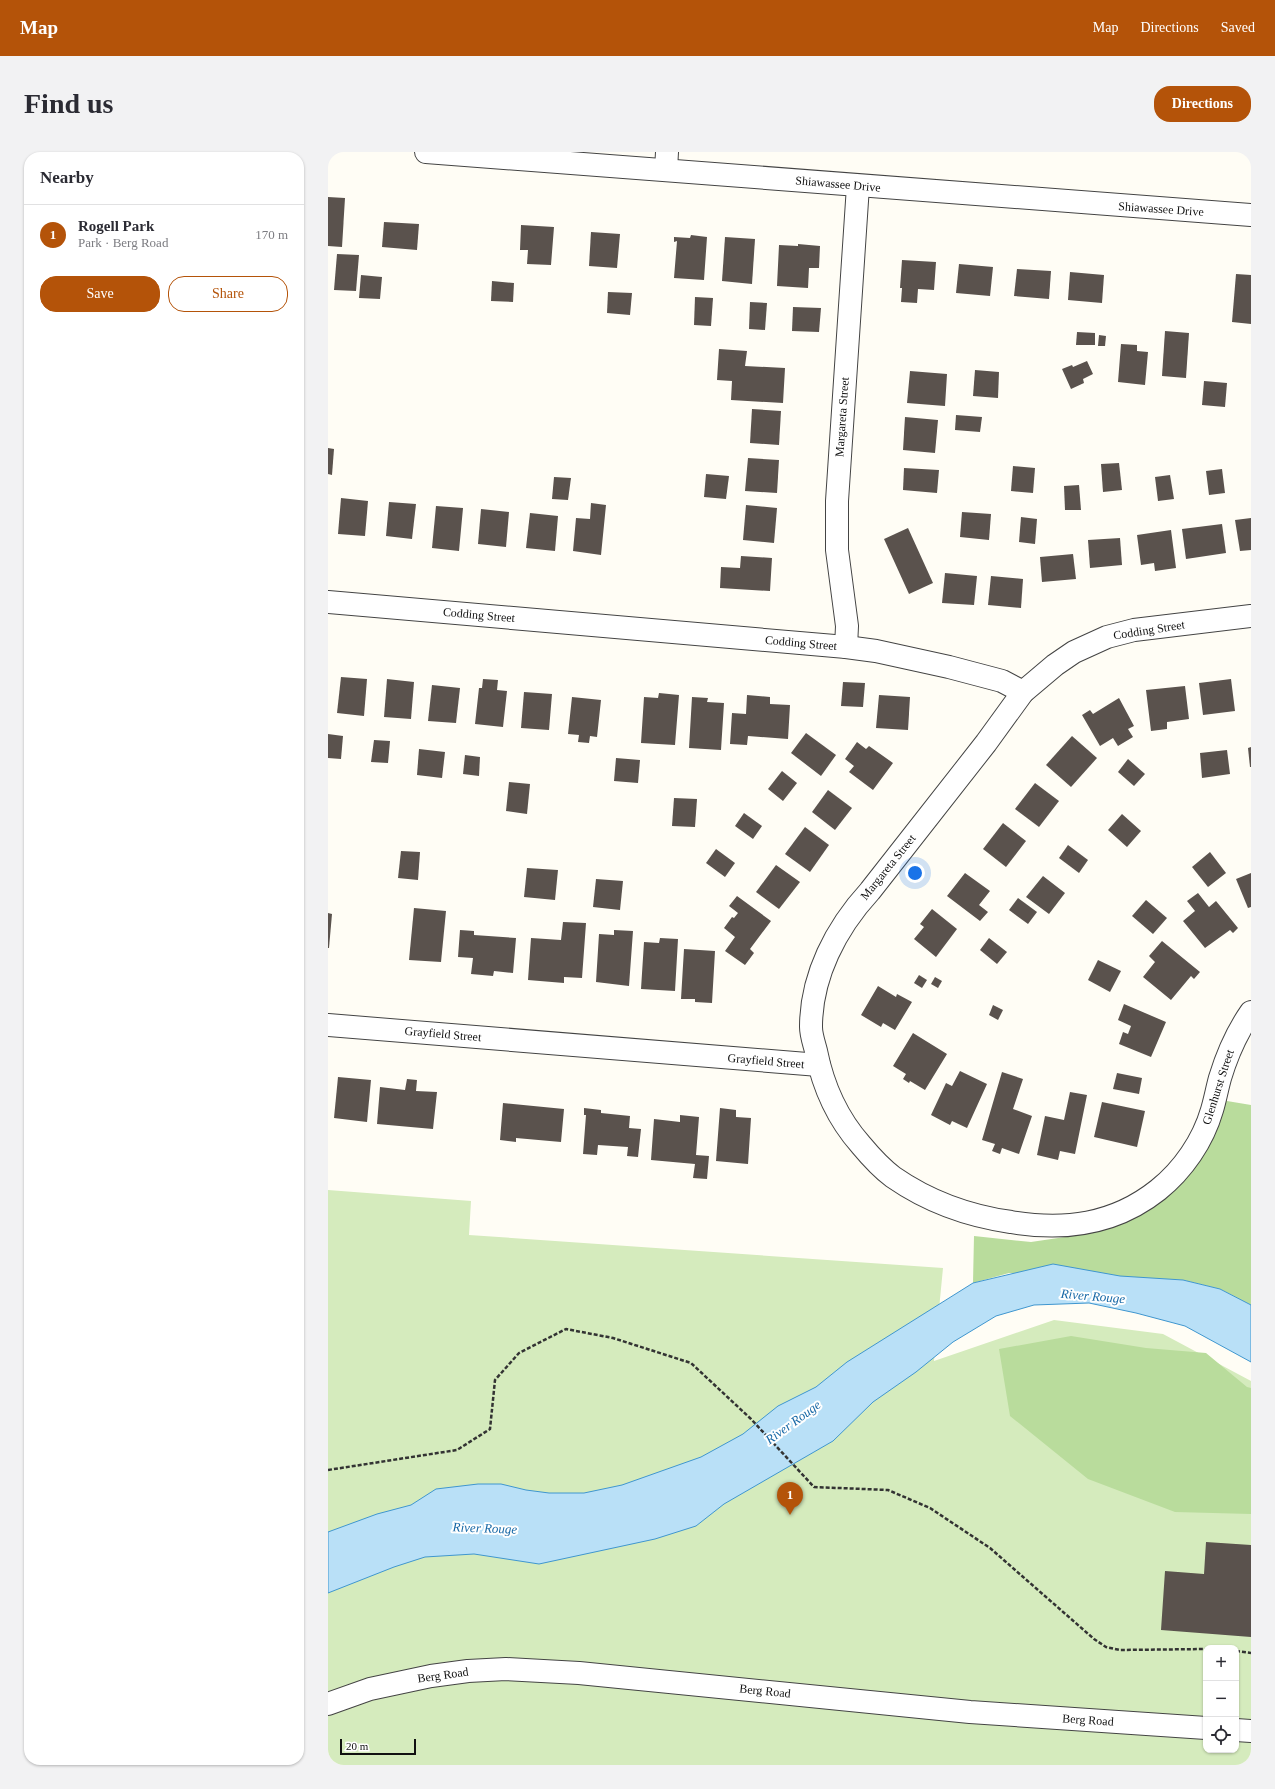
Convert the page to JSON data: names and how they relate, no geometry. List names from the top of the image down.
{
  "streets": {
    "street": [
      "Shiawassee Drive",
      "Margareta Street",
      "Codding Street",
      "Grayfield Street",
      "Glenhurst Street",
      "Berg Road"
    ]
  },
  "crossings": [
    ["Shiawassee Drive", "Margareta Street"],
    ["Margareta Street", "Codding Street"],
    ["Margareta Street", "Grayfield Street"],
    ["Grayfield Street", "Glenhurst Street"]
  ],
  "water": ["River Rouge"],
  "scale_bar": "20 m",
  "page": {
    "header": "Map",
    "nav": ["Map", "Directions", "Saved"],
    "buttons": [
      "Directions",
      ["Save", "Share"]
    ],
    "title": "Find us",
    "heading": "Nearby",
    "list": [
      {
        "mark": "1",
        "name": "Rogell Park",
        "note": "Park · Berg Road",
        "value": "170 m"
      }
    ],
    "pins": "1",
    "map_buttons": ["+", "−"],
    "scale": "20 m"
  }
}
